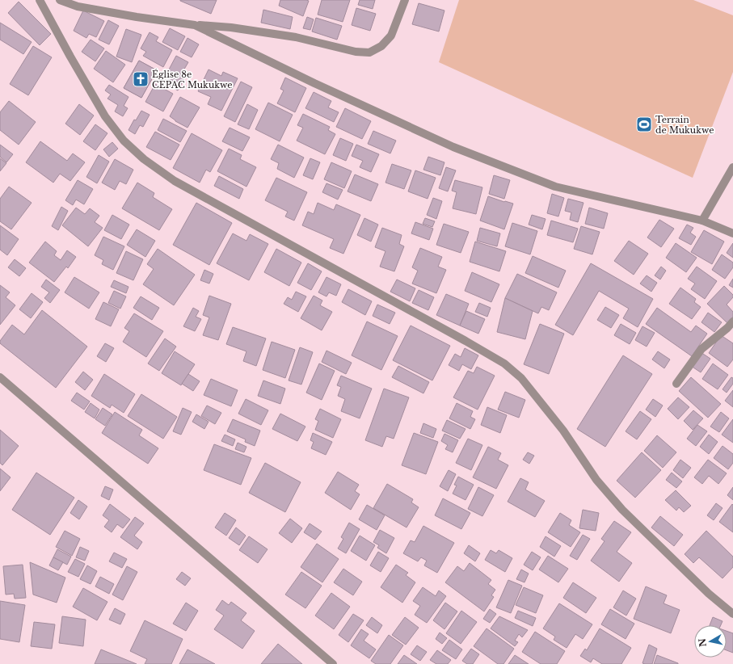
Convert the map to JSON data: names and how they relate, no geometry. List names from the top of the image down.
{
  "places": {
    "church": ["Église 8e CEPAC Mukukwe"],
    "sports": ["Terrain de Mukukwe"]
  },
  "north": "left"
}
